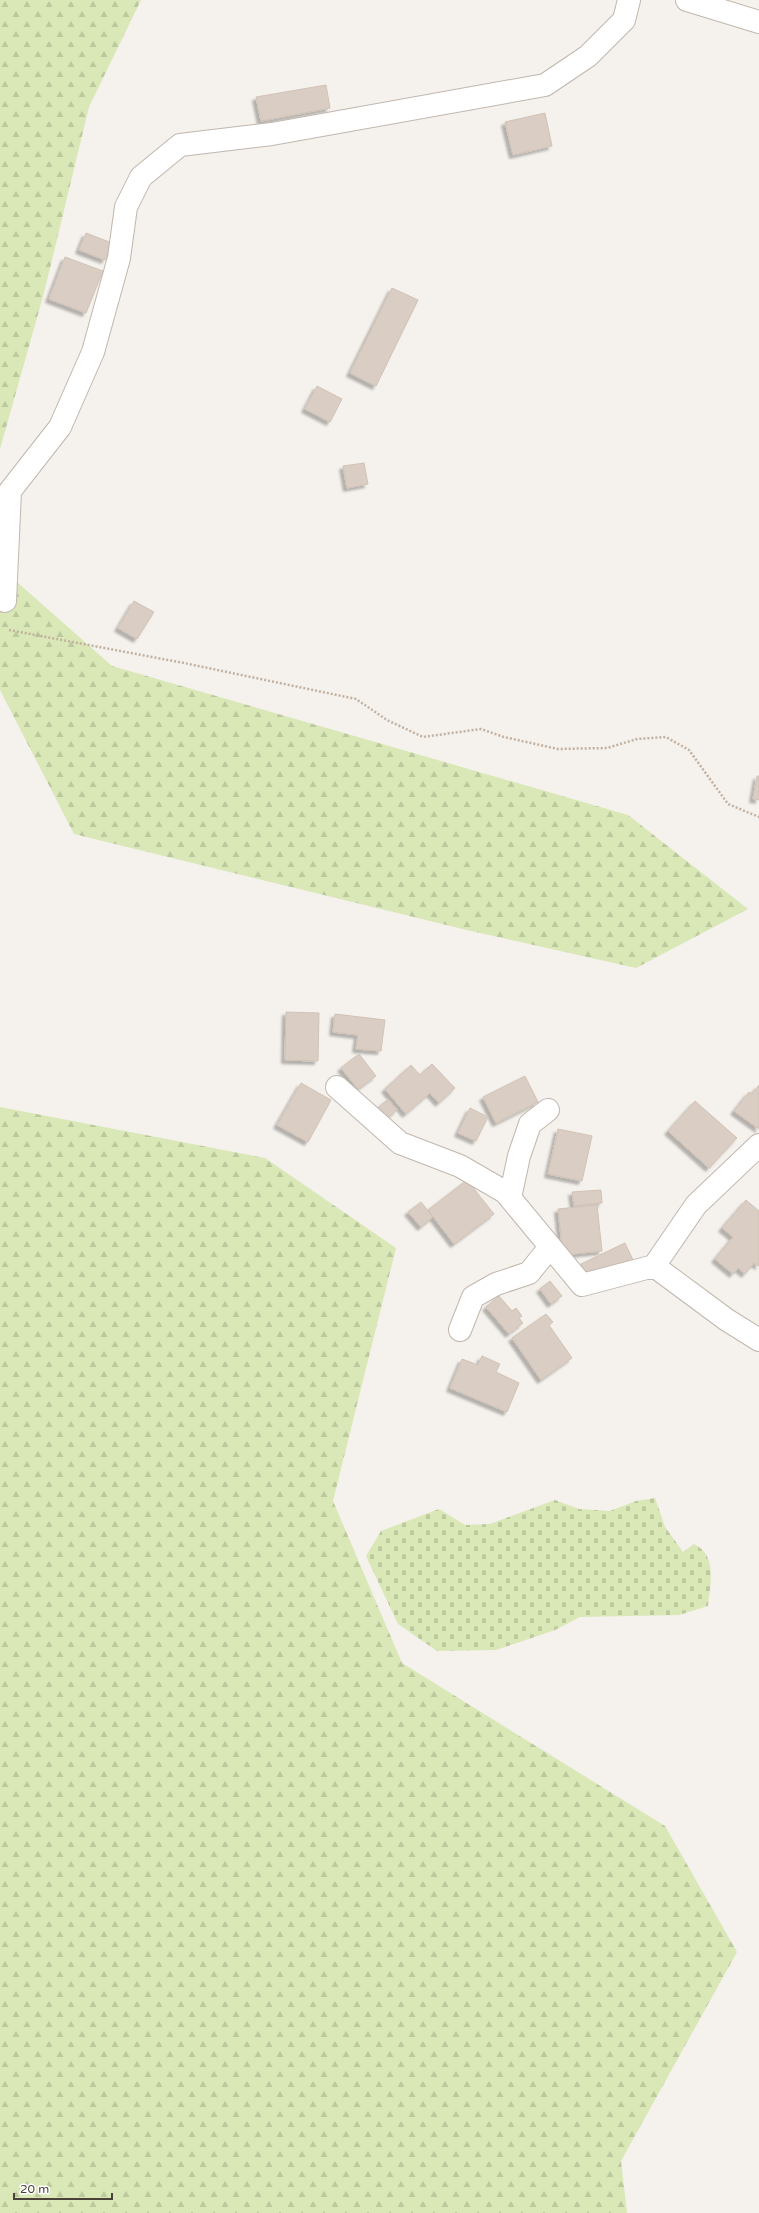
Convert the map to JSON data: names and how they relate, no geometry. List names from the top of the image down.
{
  "scale_bar": "20 m"
}
